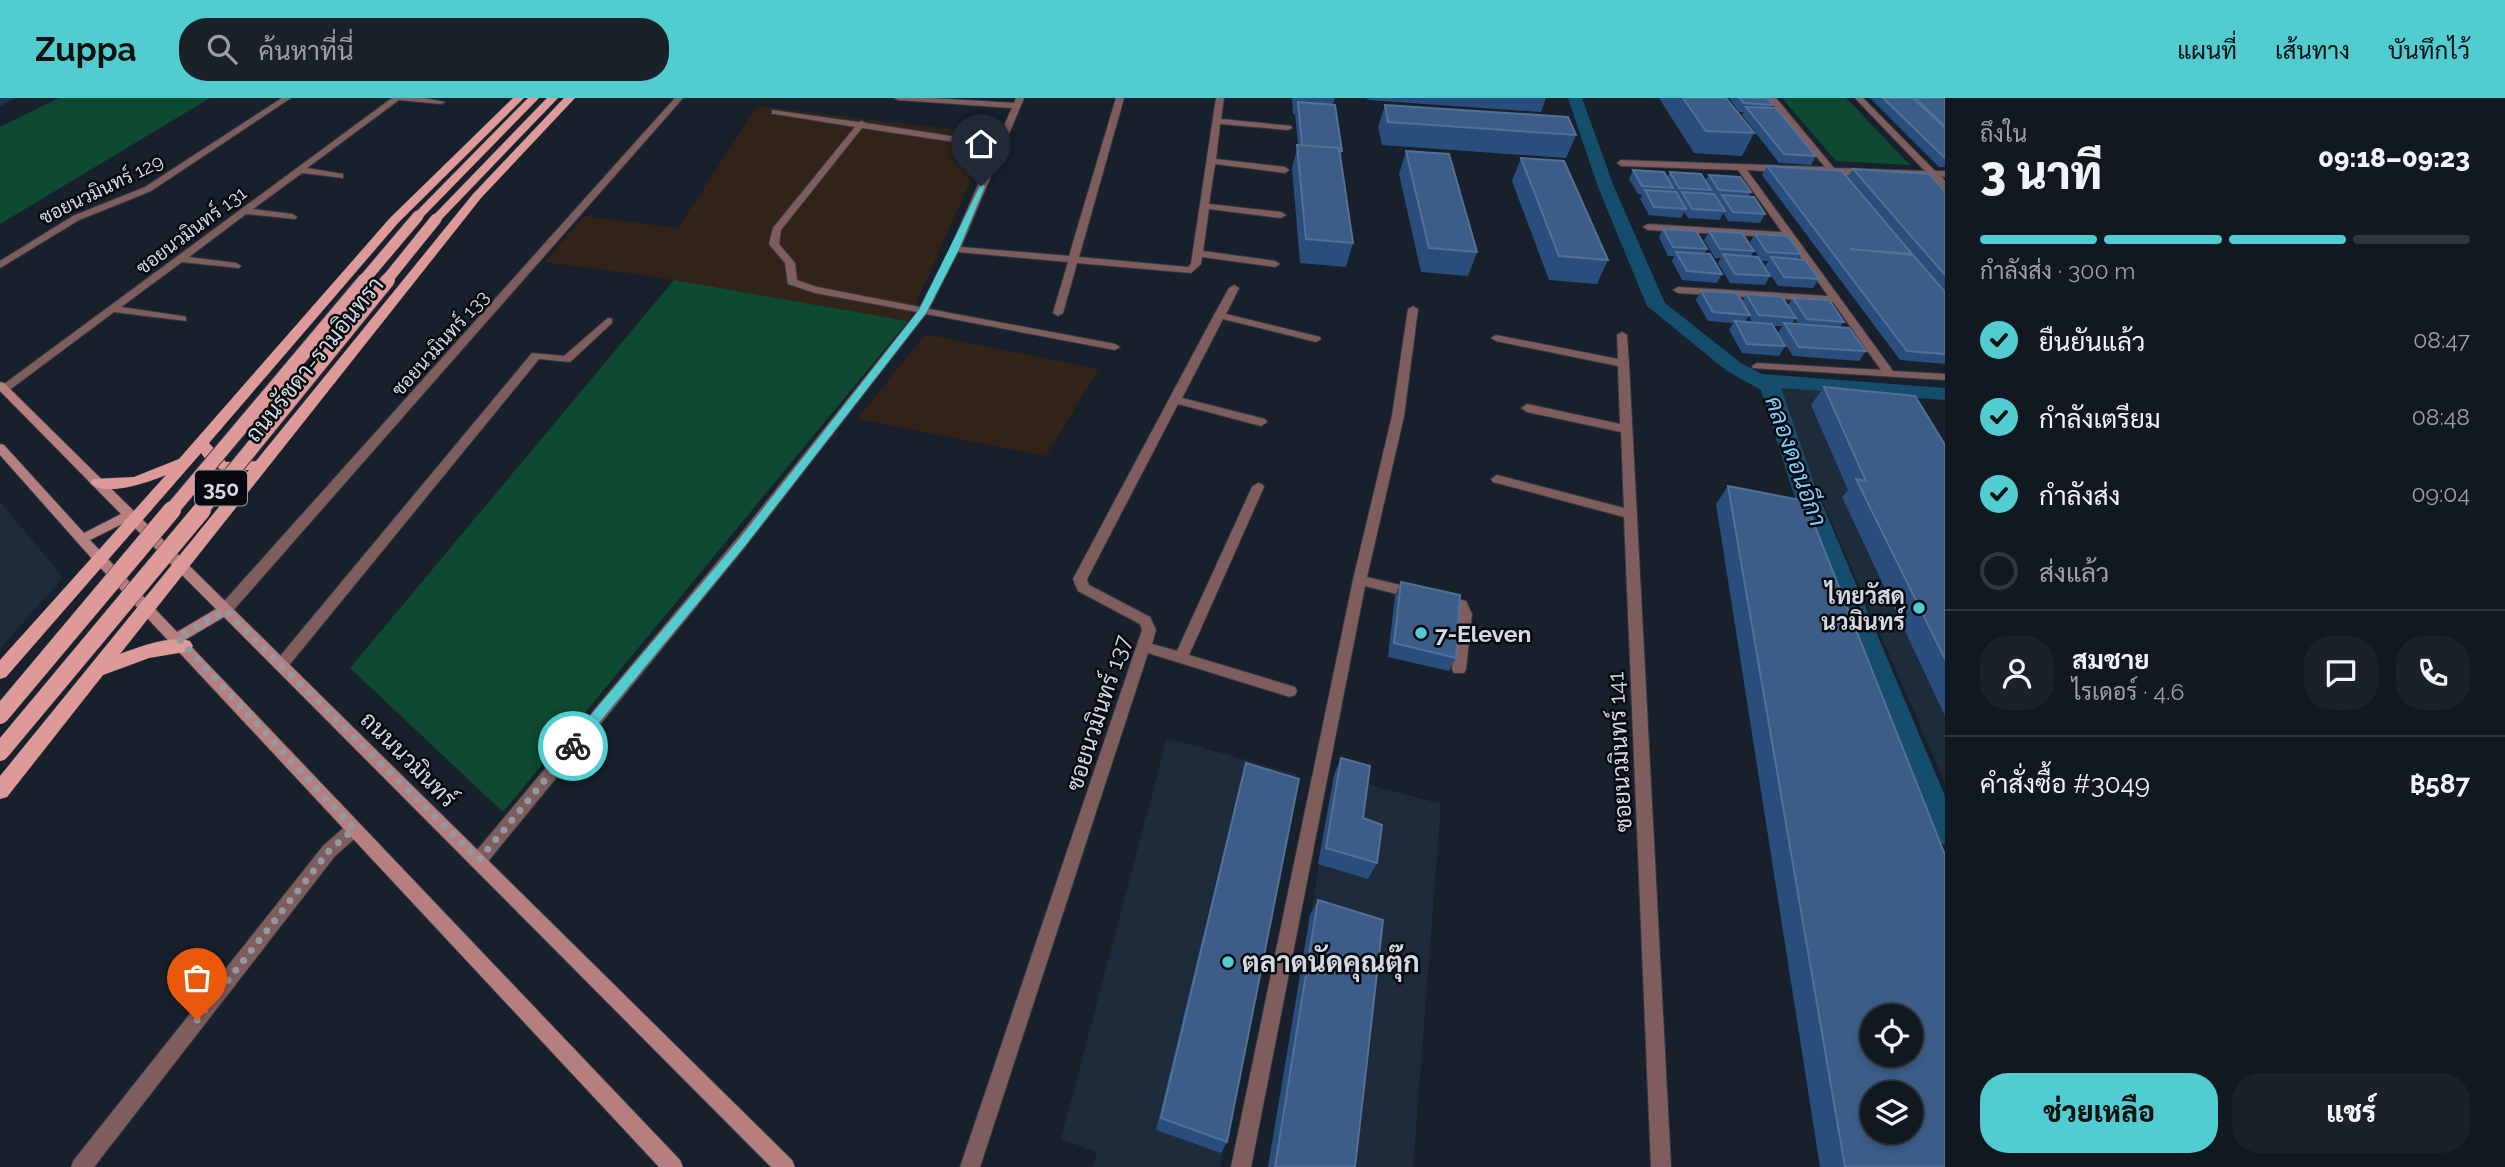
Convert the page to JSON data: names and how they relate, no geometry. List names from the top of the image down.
{
  "streets": {
    "main road": ["ถนนรัชดา-รามอินทรา", "350", "ถนนนวมินทร์"],
    "street": [
      "ซอยนวมินทร์ 129",
      "ซอยนวมินทร์ 131",
      "ซอยนวมินทร์ 133",
      "ซอยนวมินทร์ 137",
      "ซอยนวมินทร์ 141"
    ]
  },
  "crossings": [
    ["ซอยนวมินทร์ 131", "ถนนนวมินทร์"],
    ["ซอยนวมินทร์ 133", "ถนนนวมินทร์"],
    ["ถนนรัชดา-รามอินทรา", "ถนนนวมินทร์"]
  ],
  "water": ["คลองดอนอีกา"],
  "places": ["ไทยวัสดุ นวมินทร์", "7-Eleven", "ตลาดนัดคุณตุ๊ก"],
  "page": {
    "header": "Zuppa",
    "search": "ค้นหาที่นี่",
    "nav": ["แผนที่", "เส้นทาง", "บันทึกไว้"],
    "heading": ["3 นาที", "ถึงใน", "09:18–09:23"],
    "panel": [
      "สมชาย",
      "ไรเดอร์ · 4.6",
      "คำสั่งซื้อ #3049",
      "฿587"
    ],
    "bar": "กำลังส่ง · 300 m",
    "list": [
      ["ยืนยันแล้ว", "08:47"],
      ["กำลังเตรียม", "08:48"],
      ["กำลังส่ง", "09:04"],
      "ส่งแล้ว"
    ],
    "buttons": ["ช่วยเหลือ", "แชร์"]
  }
}
